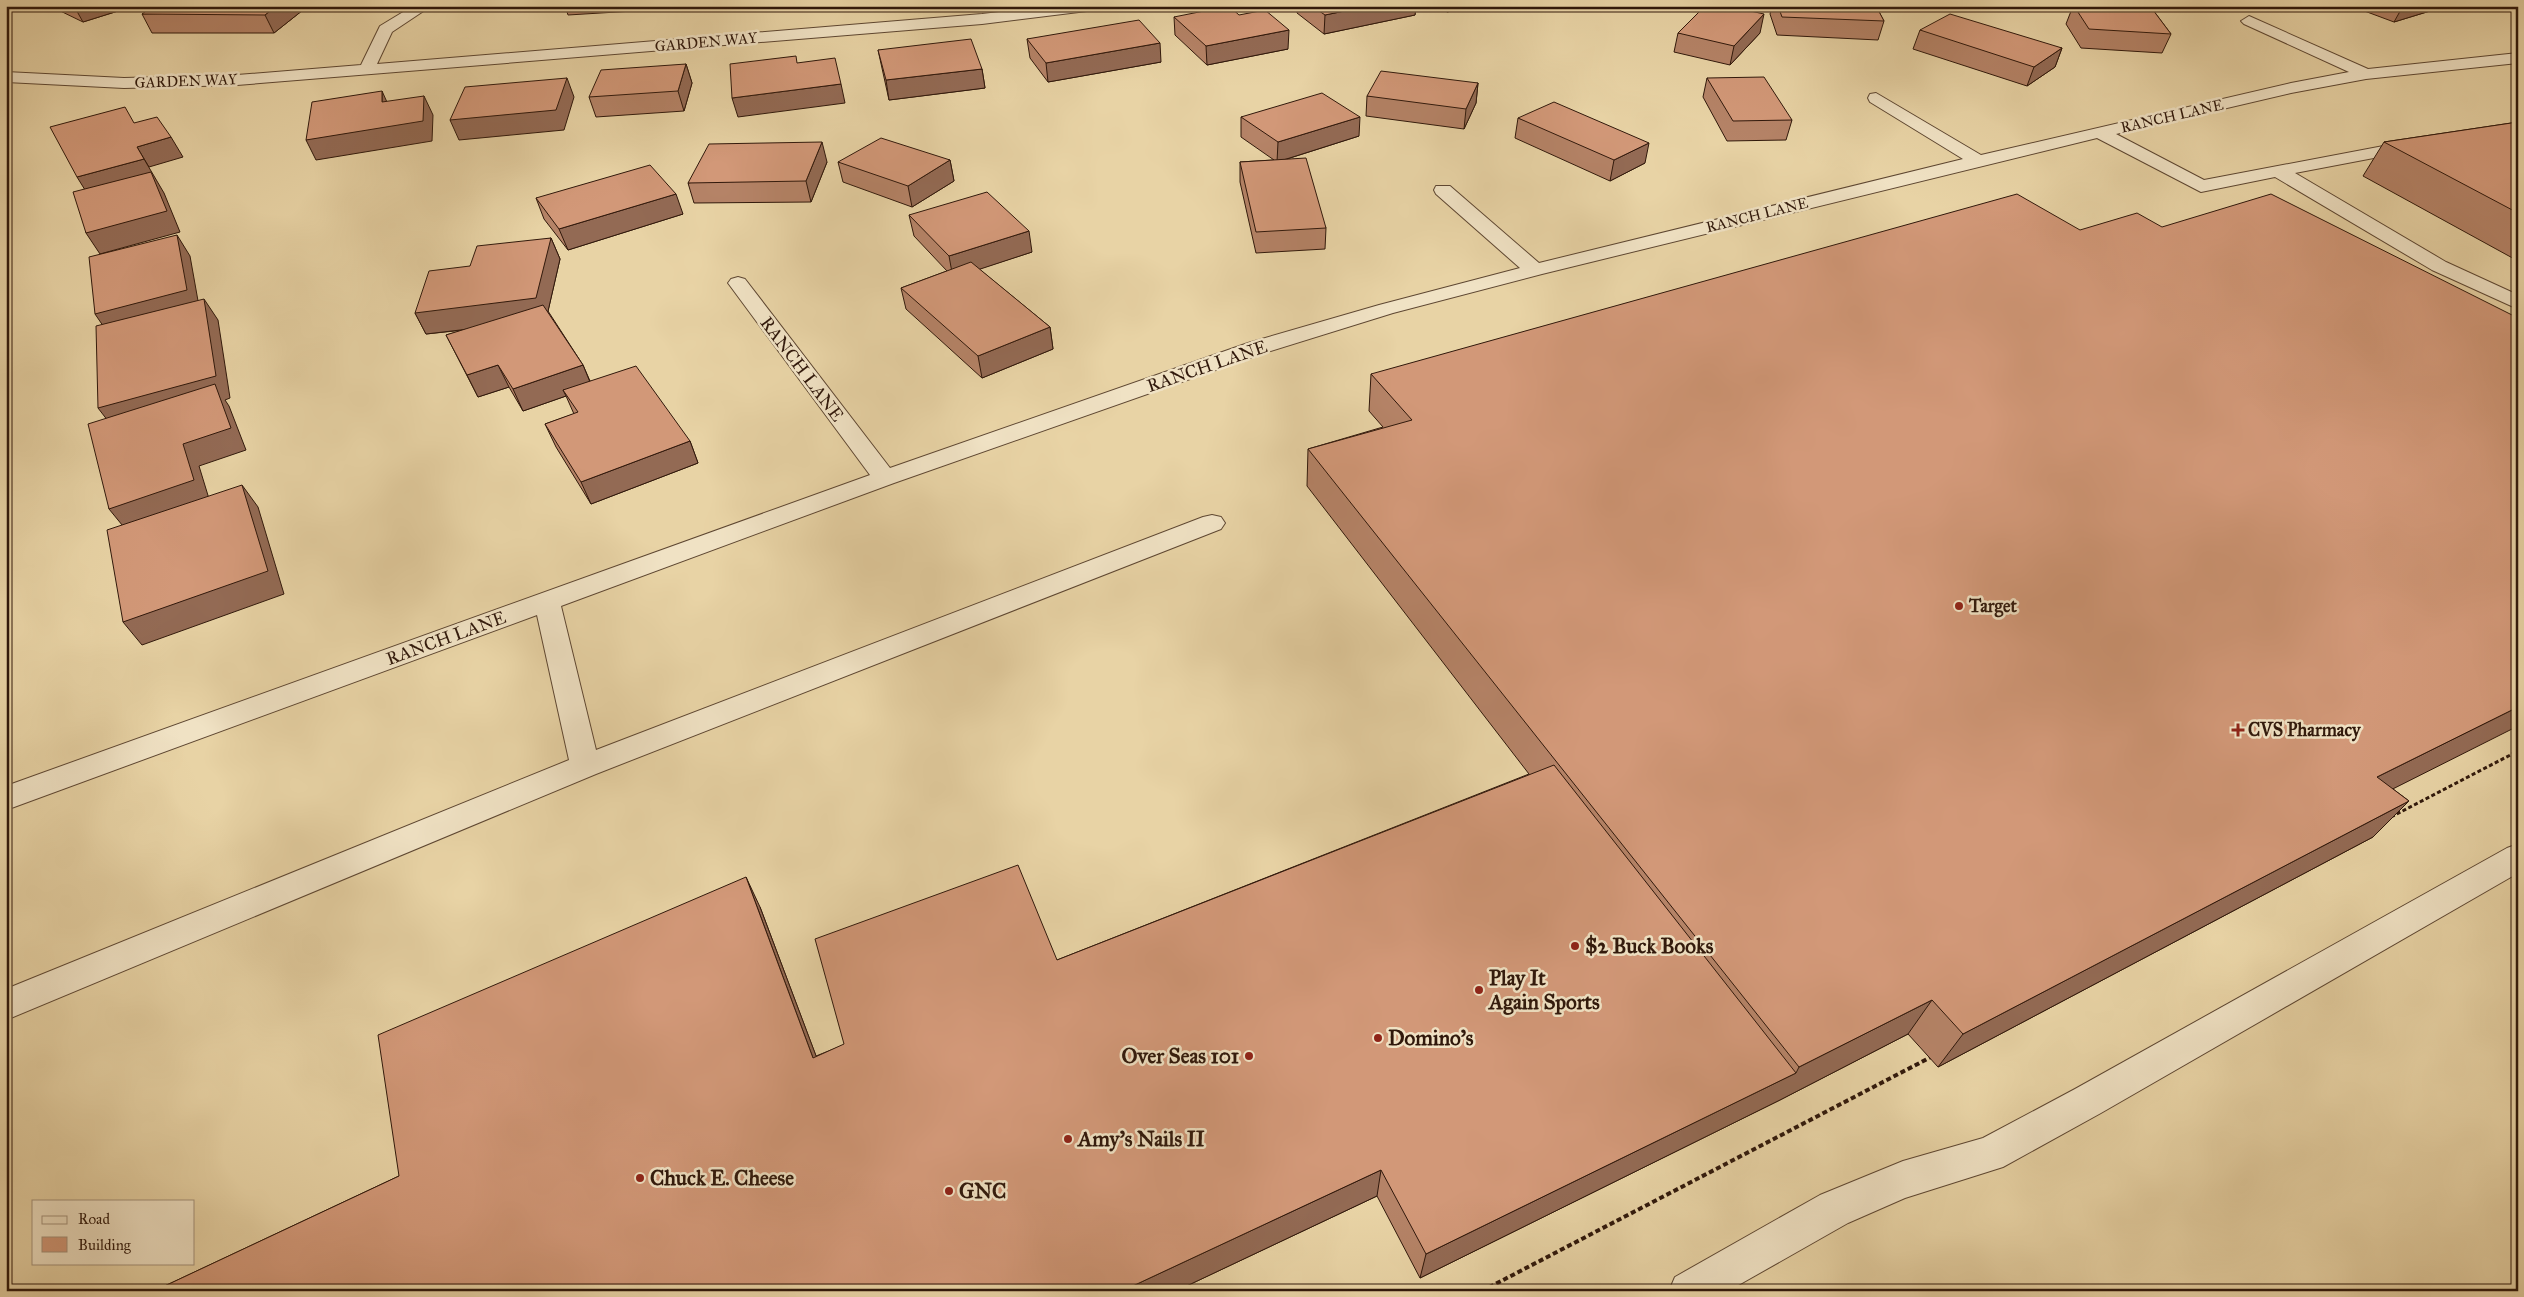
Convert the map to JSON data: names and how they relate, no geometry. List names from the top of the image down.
{
  "streets": {
    "street": ["GARDEN WAY", "RANCH LANE"]
  },
  "places": {
    "other": [
      "Target",
      "$2 Buck Books",
      "Play It Again Sports",
      "Domino's",
      "Over Seas 101",
      "Amy's Nails II",
      "Chuck E. Cheese",
      "GNC"
    ],
    "health": ["CVS Pharmacy"]
  },
  "legend": ["Road", "Building"]
}
